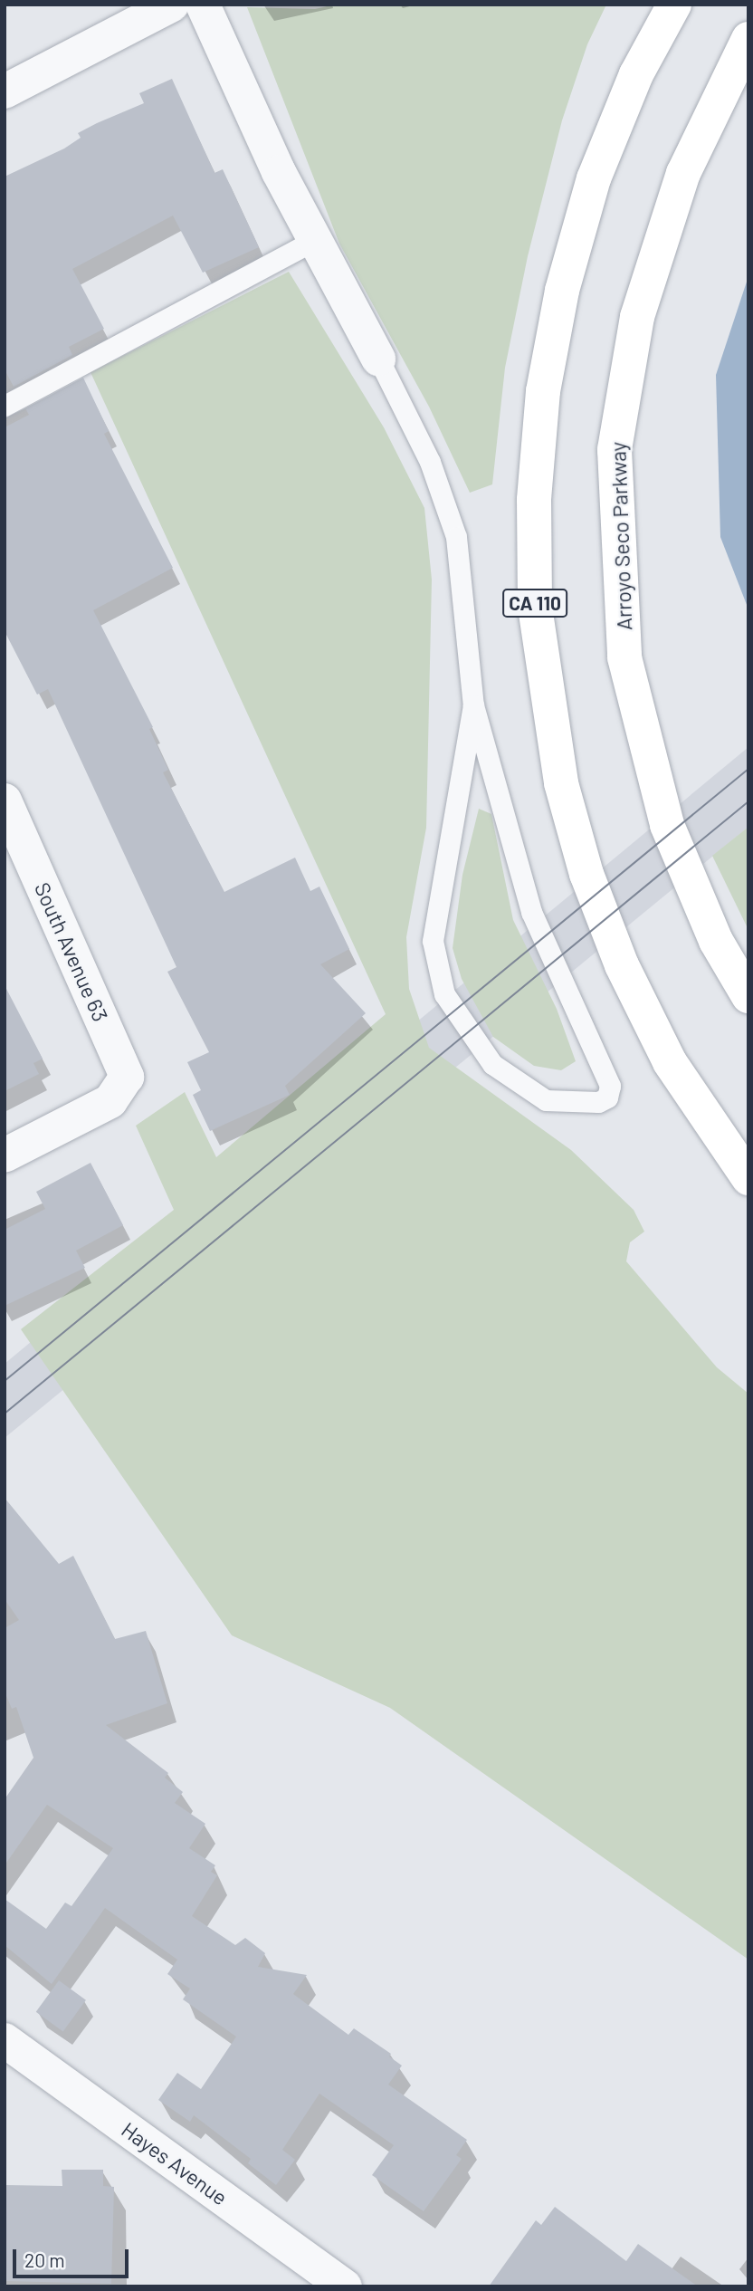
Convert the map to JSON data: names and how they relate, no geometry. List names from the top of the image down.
{
  "streets": {
    "highway": ["Arroyo Seco Parkway", "CA 110"],
    "street": ["South Avenue 63", "Hayes Avenue"]
  },
  "scale_bar": "20 m"
}
